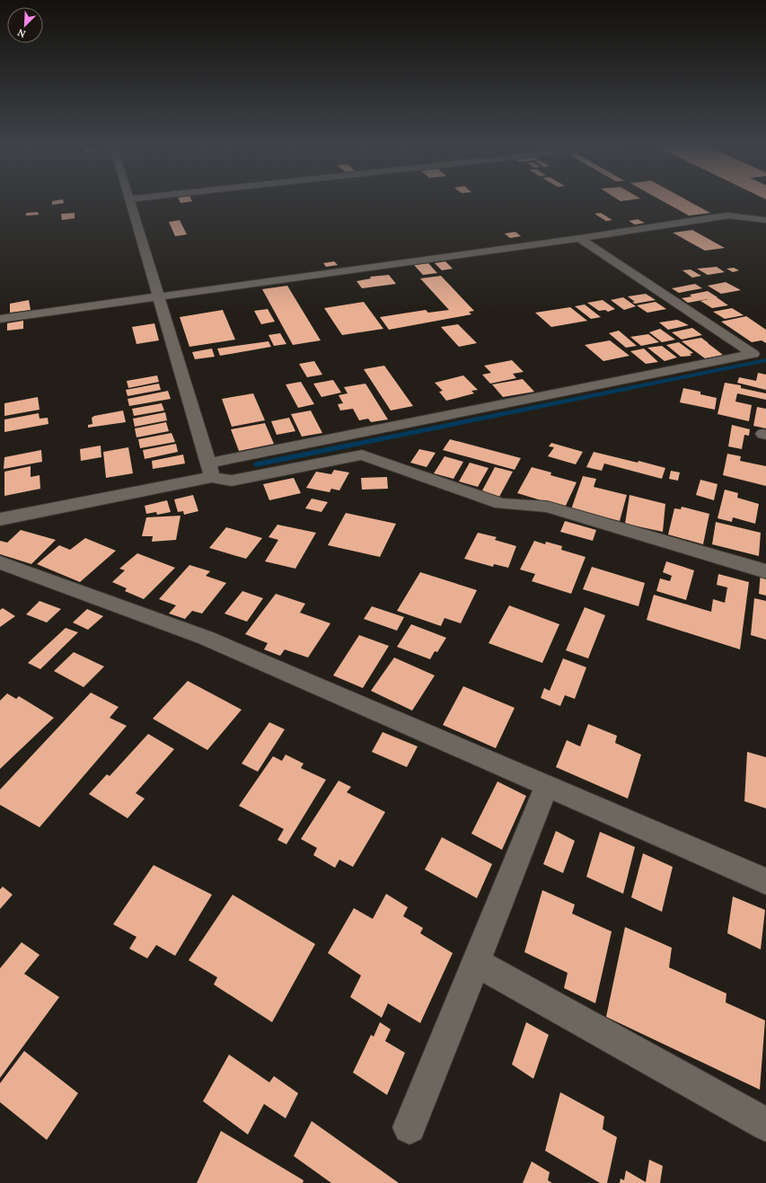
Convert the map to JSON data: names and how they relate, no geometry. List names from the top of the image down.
{
  "north": "bottom left"
}
